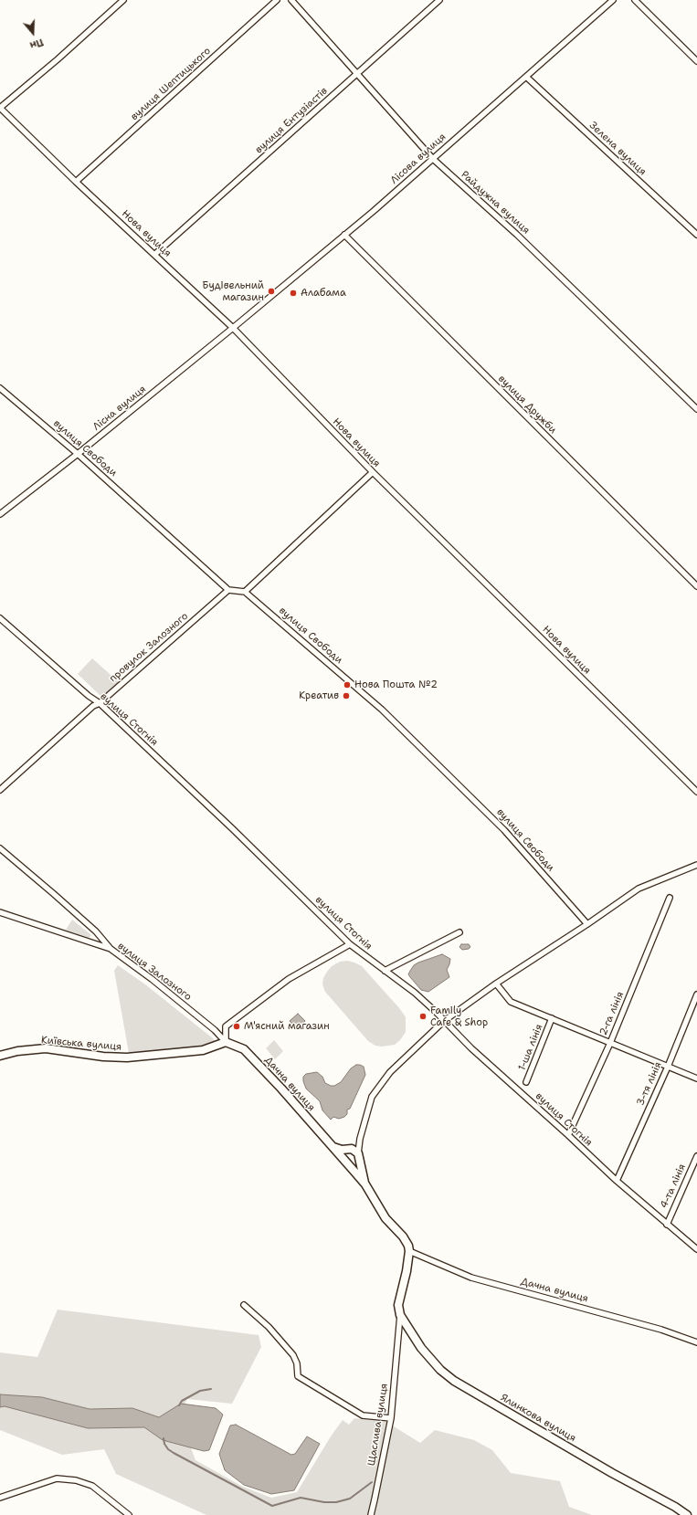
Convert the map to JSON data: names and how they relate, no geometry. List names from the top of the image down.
{
  "streets": {
    "street": [
      "вулиця Шептицького",
      "вулиця Ентузіастів",
      "Зелена вулиця",
      "Лісова вулиця",
      "Райдужна вулиця",
      "Нова вулиця",
      "вулиця Дружби",
      "Лісна вулиця",
      "вулиця Свободи",
      "провулок Залозного",
      "вулиця Стогнія",
      "вулиця Залозного",
      "2-га лінія",
      "Київська вулиця",
      "1-ша лінія",
      "Дачна вулиця",
      "3-тя лінія",
      "4-та лінія",
      "Ялинкова вулиця",
      "Щаслива вулиця"
    ]
  },
  "crossings": [
    ["вулиця Шептицького", "Нова вулиця"],
    ["вулиця Ентузіастів", "Райдужна вулиця"],
    ["вулиця Ентузіастів", "Нова вулиця"],
    ["Зелена вулиця", "Лісова вулиця"],
    ["Лісова вулиця", "Райдужна вулиця"],
    ["Лісова вулиця", "Нова вулиця"],
    ["Лісова вулиця", "вулиця Дружби"],
    ["Лісова вулиця", "Лісна вулиця"],
    ["Нова вулиця", "Лісна вулиця"],
    ["Лісна вулиця", "вулиця Свободи"],
    ["вулиця Свободи", "провулок Залозного"],
    ["провулок Залозного", "вулиця Стогнія"],
    ["вулиця Стогнія", "2-га лінія"],
    ["вулиця Стогнія", "3-тя лінія"],
    ["вулиця Стогнія", "4-та лінія"],
    ["вулиця Залозного", "Київська вулиця"],
    ["вулиця Залозного", "Дачна вулиця"],
    ["Київська вулиця", "Дачна вулиця"],
    ["Ялинкова вулиця", "Щаслива вулиця"]
  ],
  "places": [
    "Будівельний магазин",
    "Алабама",
    "Нова Пошта №2",
    "Креатив",
    "Family Cafe & Shop",
    "М'ясний магазин"
  ],
  "north": "bottom"
}
